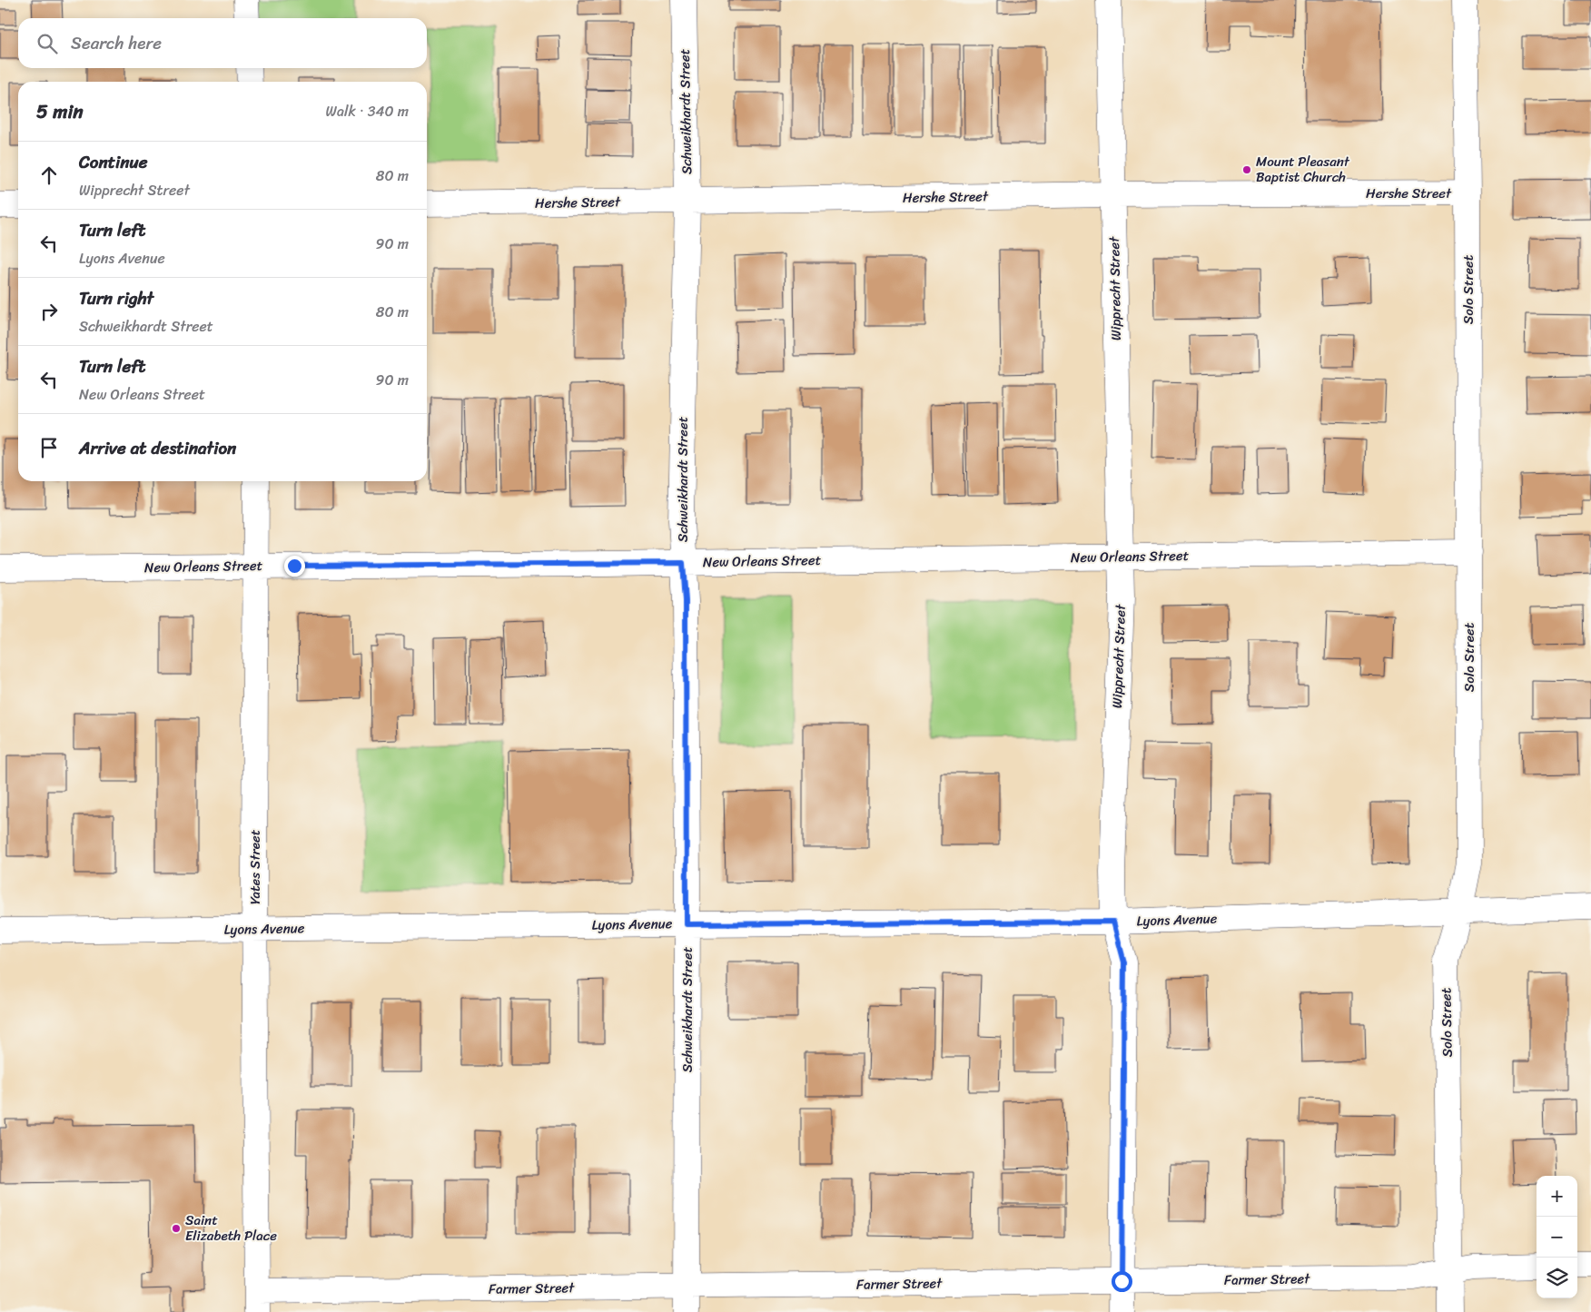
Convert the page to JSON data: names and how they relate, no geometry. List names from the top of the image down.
{
  "streets": {
    "street": [
      "Schweikhardt Street",
      "Hershe Street",
      "Wipprecht Street",
      "Solo Street",
      "New Orleans Street",
      "Yates Street",
      "Lyons Avenue",
      "Farmer Street"
    ]
  },
  "crossings": [
    ["Schweikhardt Street", "Hershe Street"],
    ["Schweikhardt Street", "New Orleans Street"],
    ["Schweikhardt Street", "Lyons Avenue"],
    ["Schweikhardt Street", "Farmer Street"],
    ["Hershe Street", "Wipprecht Street"],
    ["Hershe Street", "Solo Street"],
    ["Wipprecht Street", "New Orleans Street"],
    ["Wipprecht Street", "Lyons Avenue"],
    ["Wipprecht Street", "Farmer Street"],
    ["Solo Street", "New Orleans Street"],
    ["Solo Street", "Lyons Avenue"],
    ["Solo Street", "Farmer Street"],
    ["New Orleans Street", "Yates Street"],
    ["Yates Street", "Lyons Avenue"],
    ["Yates Street", "Farmer Street"]
  ],
  "places": ["Mount Pleasant Baptist Church", "Saint Elizabeth Place"],
  "page": {
    "search": "Search here",
    "heading": ["5 min", "Walk · 340 m"],
    "list": [
      ["Continue", "Wipprecht Street", "80 m"],
      ["Turn left", "Lyons Avenue", "90 m"],
      ["Turn right", "Schweikhardt Street", "80 m"],
      ["Turn left", "New Orleans Street", "90 m"],
      "Arrive at destination"
    ],
    "map_buttons": ["+", "−"]
  }
}
